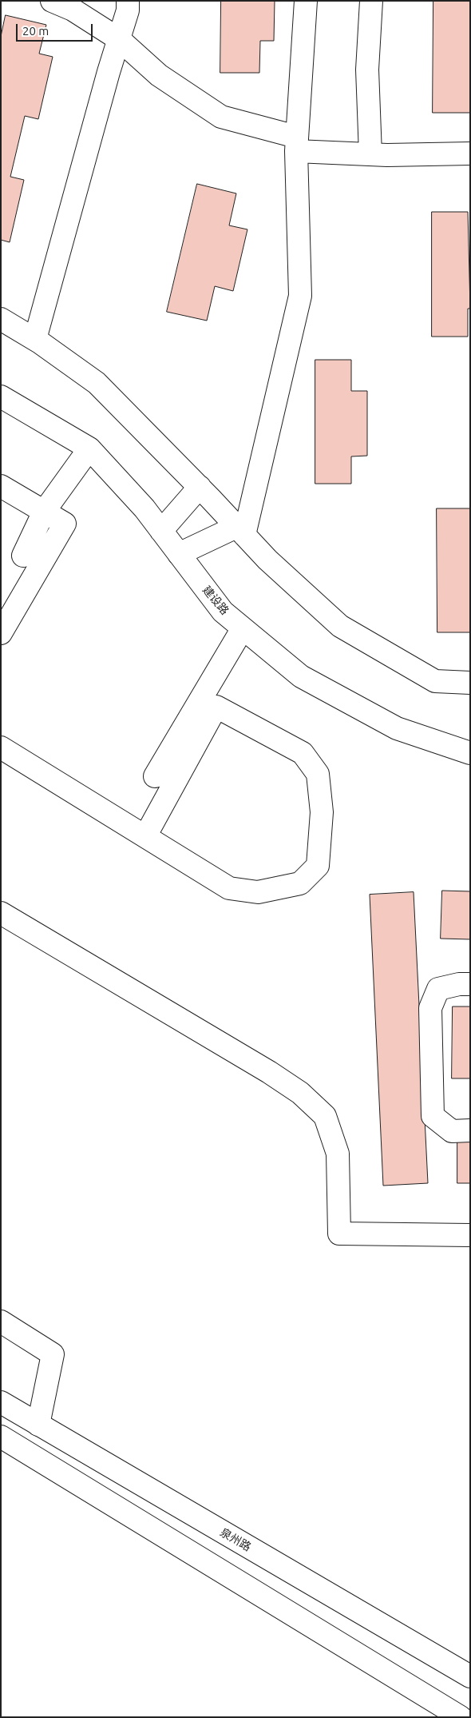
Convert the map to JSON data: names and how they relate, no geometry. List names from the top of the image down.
{
  "streets": {
    "street": ["建设路", "泉州路"]
  },
  "scale_bar": "20 m"
}
